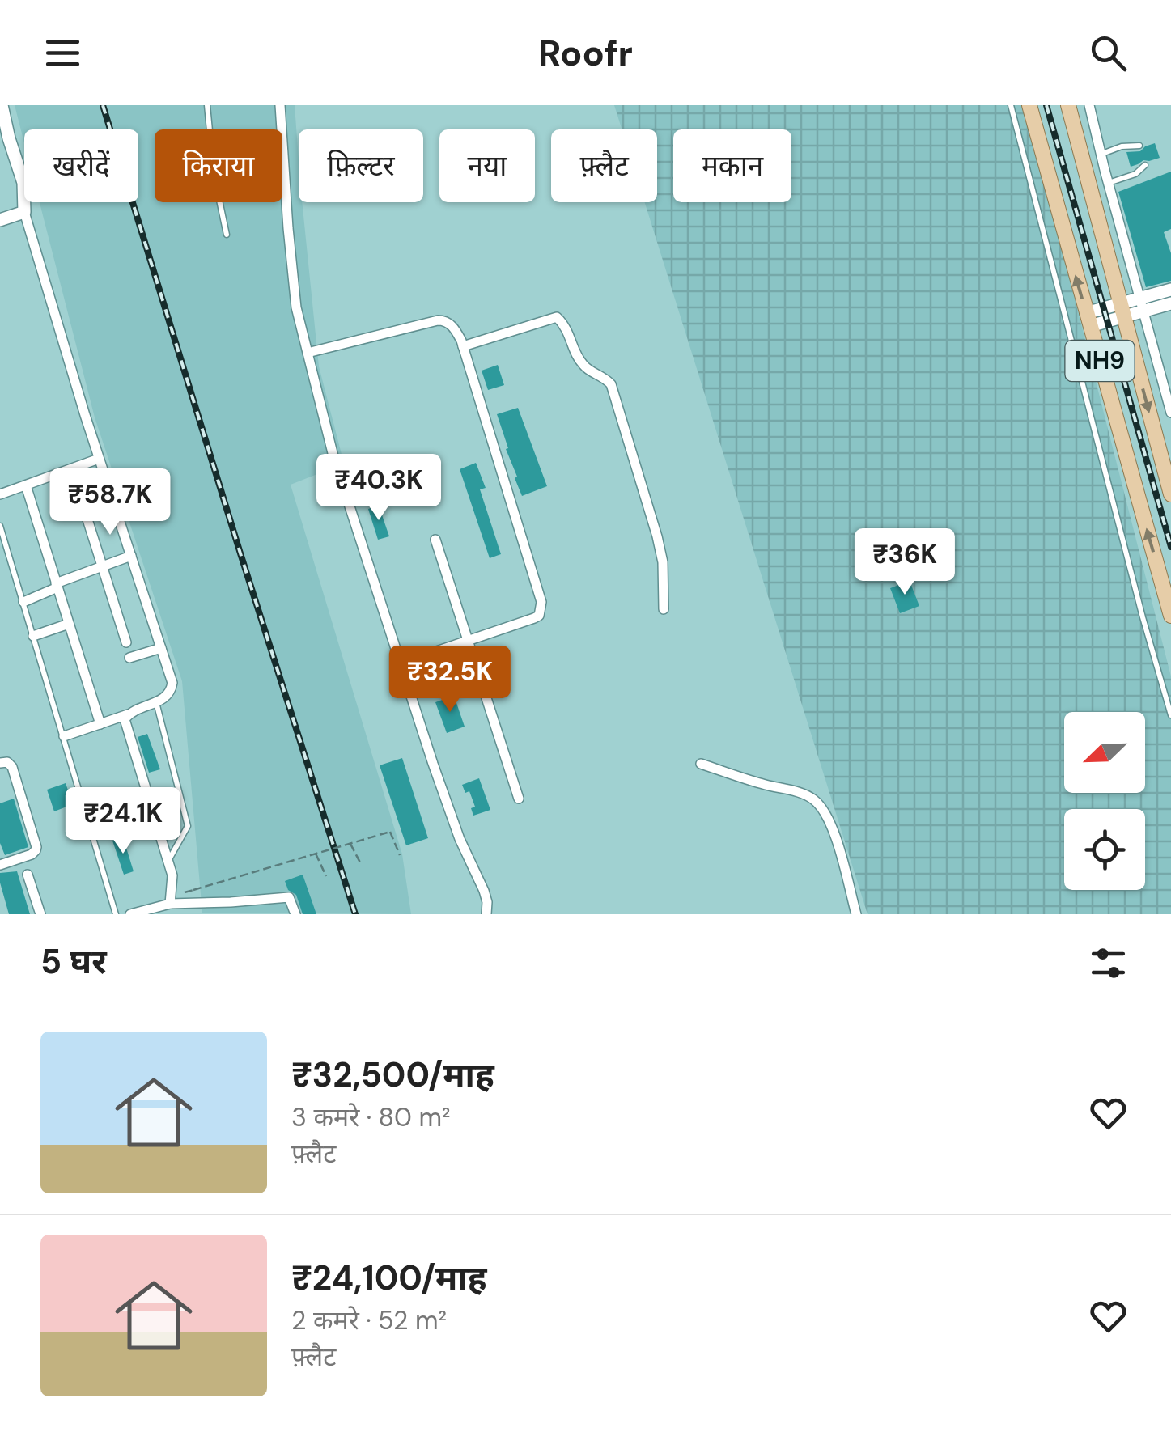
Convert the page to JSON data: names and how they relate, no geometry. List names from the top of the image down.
{
  "streets": {
    "main road": ["NH9"]
  },
  "north": "bottom left",
  "page": {
    "header": "Roofr",
    "chip": [
      "खरीदें",
      "किराया",
      "फ़िल्टर",
      "नया",
      "फ़्लैट",
      "मकान"
    ],
    "price": [
      "₹40.3K",
      "₹58.7K",
      "₹36K",
      "₹32.5K",
      "₹24.1K"
    ],
    "heading": "5 घर",
    "list": [
      {
        "name": "₹32,500/माह",
        "note": "3 कमरे · 80 m² · फ़्लैट"
      },
      {
        "name": "₹24,100/माह",
        "note": "2 कमरे · 52 m² · फ़्लैट"
      }
    ]
  }
}
